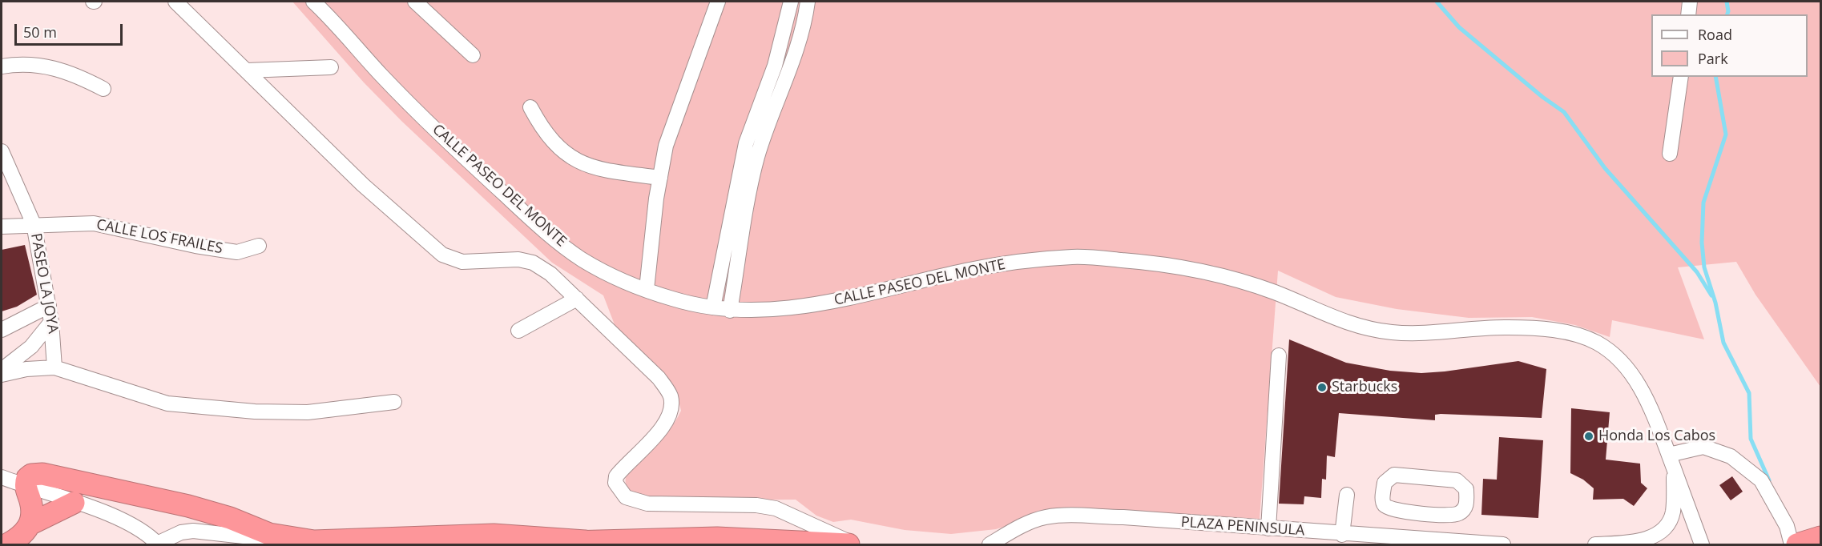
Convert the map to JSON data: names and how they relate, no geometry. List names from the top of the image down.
{
  "streets": {
    "street": [
      "CALLE PASEO DEL MONTE",
      "CALLE LOS FRAILES",
      "PASEO LA JOYA",
      "PLAZA PENINSULA"
    ]
  },
  "crossings": [
    ["CALLE LOS FRAILES", "PASEO LA JOYA"]
  ],
  "places": ["Starbucks", "Honda Los Cabos"],
  "legend": ["Road", "Park"],
  "scale_bar": "50 m"
}
